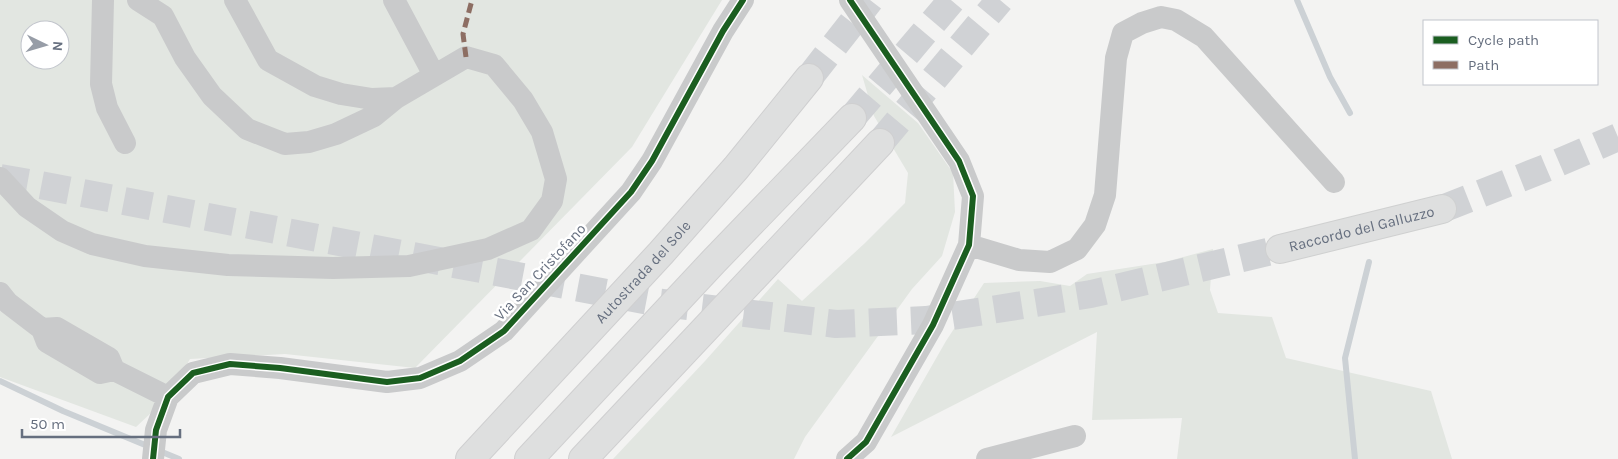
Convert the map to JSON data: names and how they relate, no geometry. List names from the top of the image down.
{
  "streets": {
    "main road": ["Raccordo del Galluzzo", "Autostrada del Sole"],
    "street": ["Via San Cristofano"]
  },
  "legend": ["Cycle path", "Path"],
  "scale_bar": "50 m",
  "north": "right"
}
